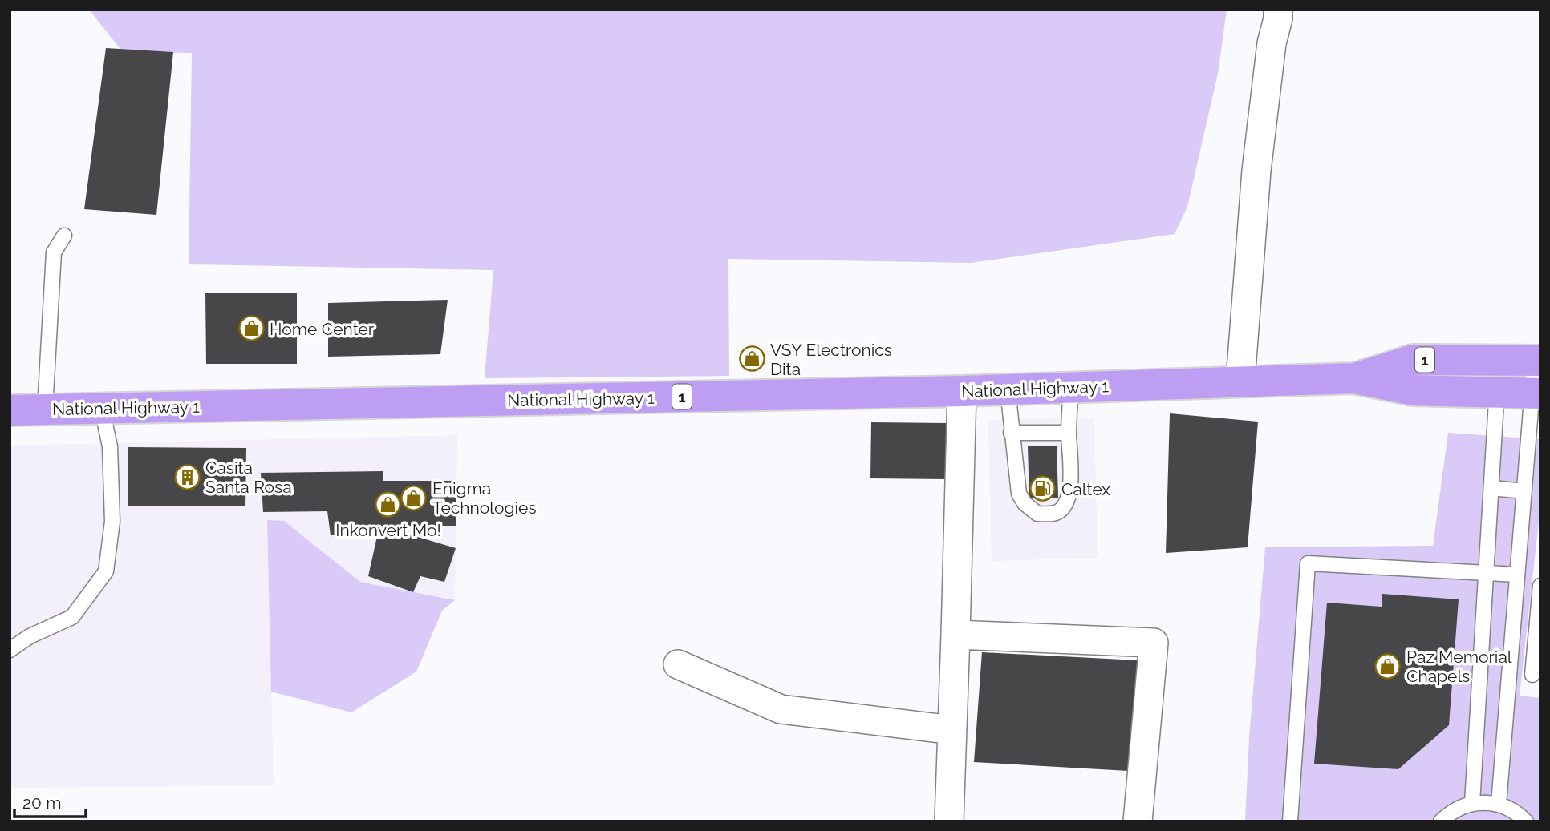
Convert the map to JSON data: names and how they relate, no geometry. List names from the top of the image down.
{
  "streets": {
    "highway": ["1", "National Highway 1"]
  },
  "places": {
    "shop": [
      "Home Center",
      "VSY Electronics Dita",
      "Enigma Technologies",
      "Inkonvert Mo!",
      "Paz Memorial Chapels"
    ],
    "building": ["Casita Santa Rosa"],
    "fuel station": ["Caltex"]
  },
  "scale_bar": "20 m"
}
